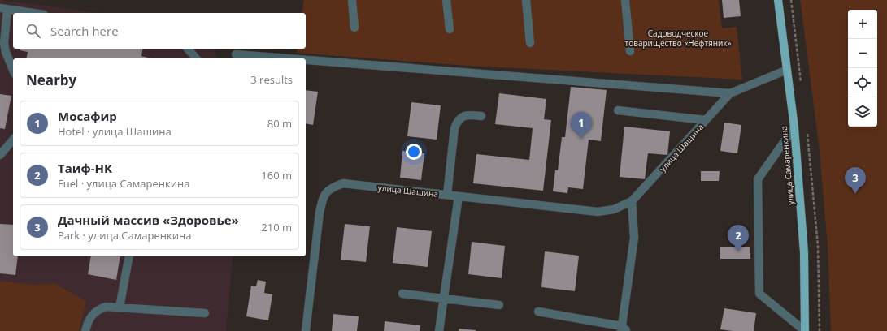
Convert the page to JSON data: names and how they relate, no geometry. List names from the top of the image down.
{
  "streets": {
    "main road": ["улица Самаренкина"],
    "street": ["улица Шашина"]
  },
  "parks": ["Садоводческое товарищество «Нефтяник»"],
  "page": {
    "map_buttons": ["+", "−"],
    "search": "Search here",
    "heading": ["Nearby", "3 results"],
    "list": [
      {
        "mark": "1",
        "name": "Мосафир",
        "note": "Hotel · улица Шашина",
        "value": "80 m"
      },
      {
        "mark": "2",
        "name": "Таиф-НК",
        "note": "Fuel · улица Самаренкина",
        "value": "160 m"
      },
      {
        "mark": "3",
        "name": "Дачный массив «Здоровье»",
        "note": "Park · улица Самаренкина",
        "value": "210 m"
      }
    ],
    "pins": ["1", "3", "2"]
  }
}
